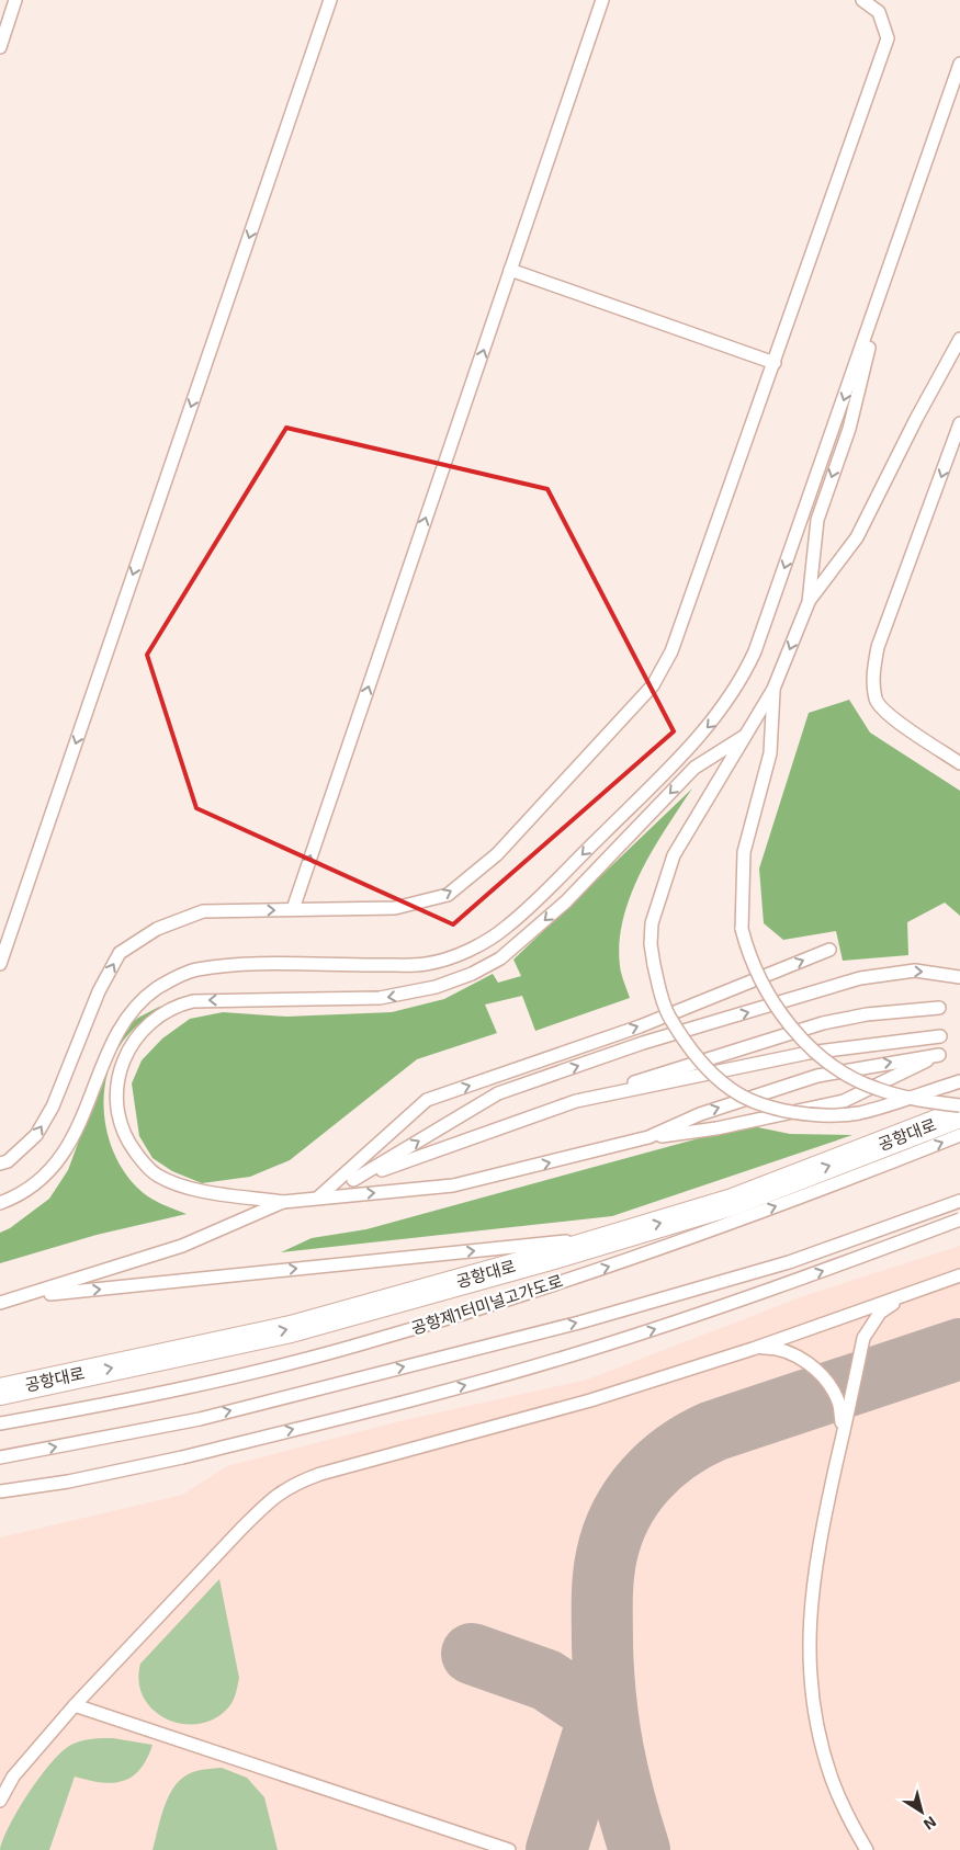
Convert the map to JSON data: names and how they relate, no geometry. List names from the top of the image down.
{
  "streets": {
    "street": ["공항대로"],
    "lane": ["공항제1터미널고가도로"]
  },
  "one_way": ["공항대로"],
  "north": "bottom right"
}
